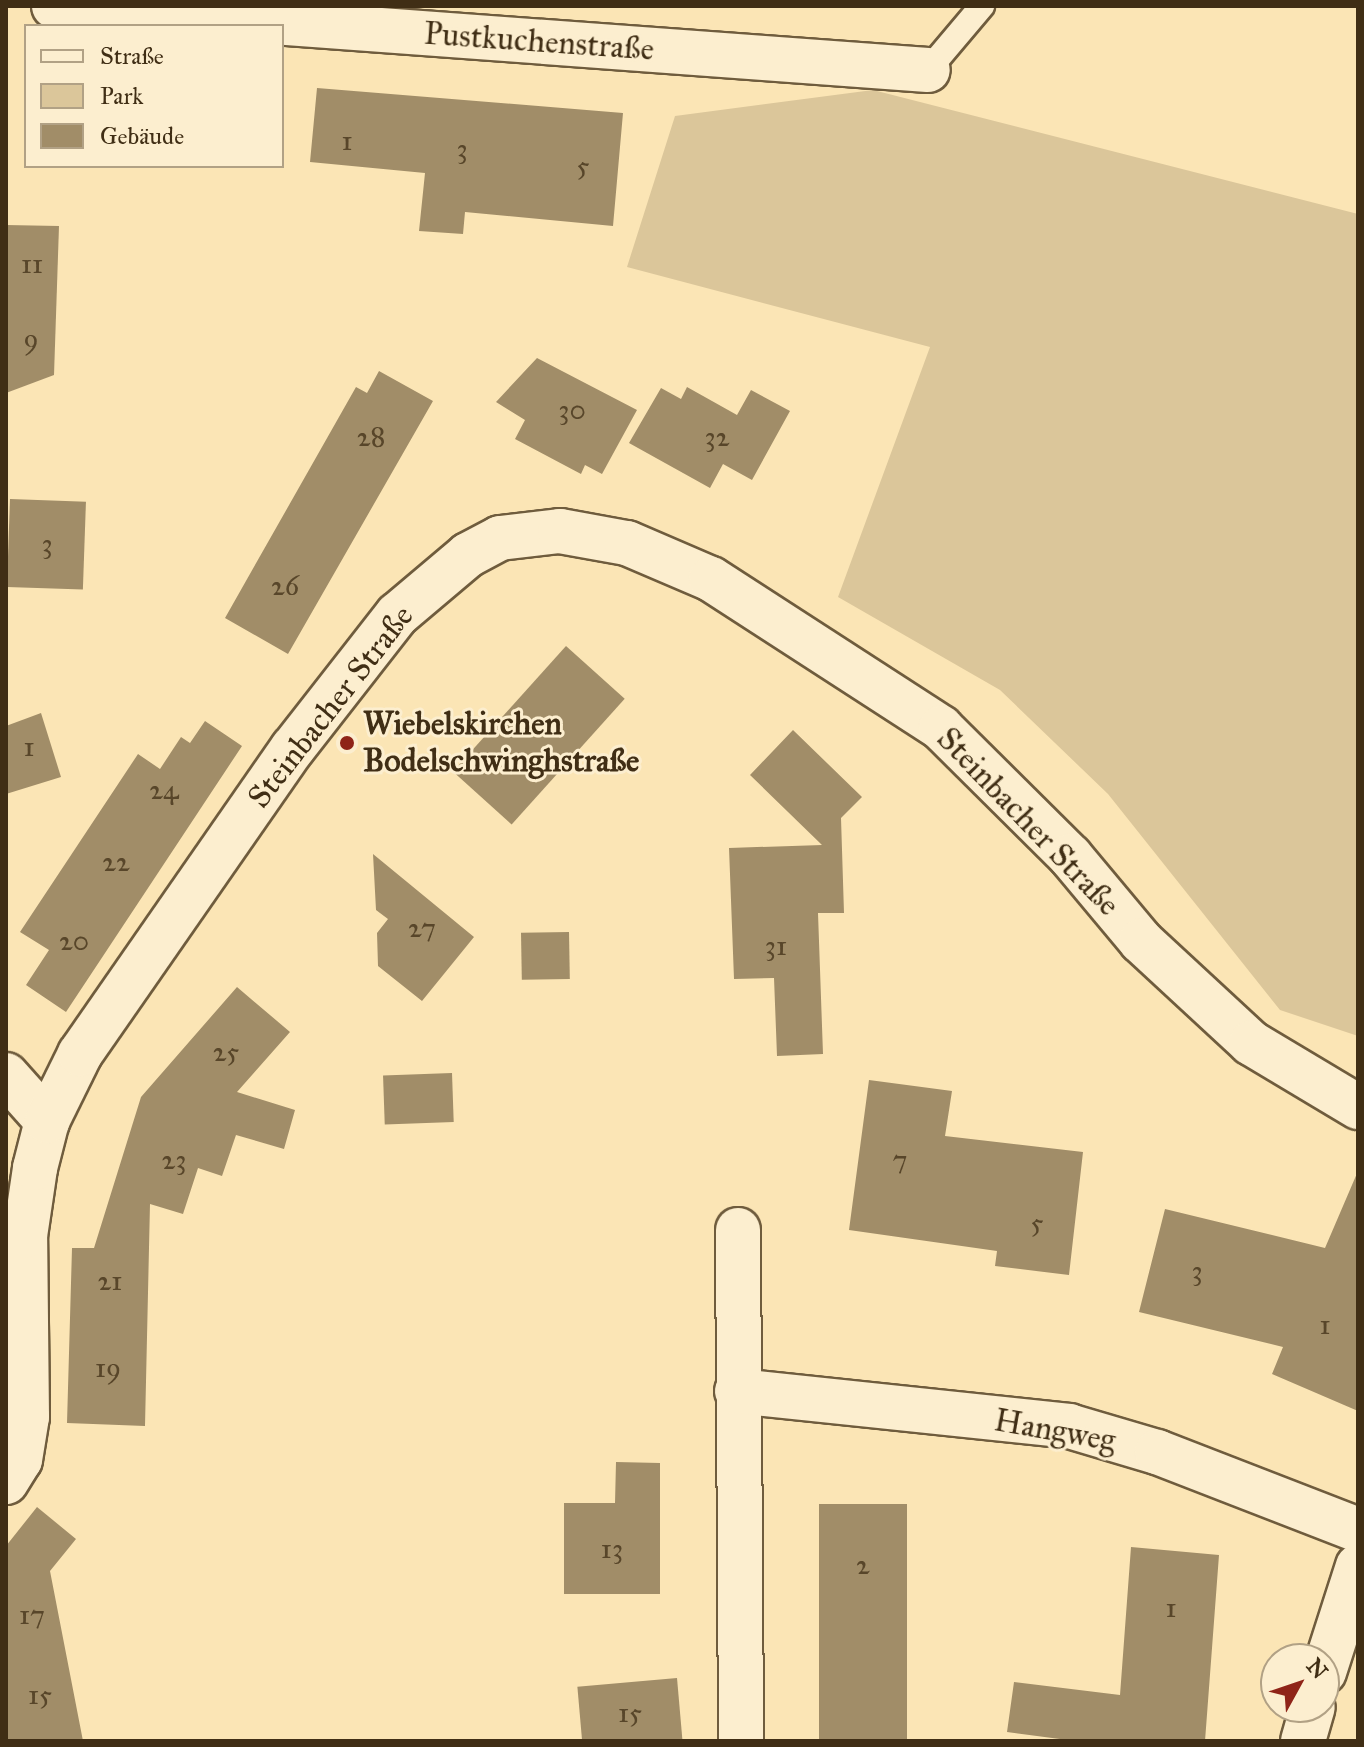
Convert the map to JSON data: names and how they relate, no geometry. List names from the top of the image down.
{
  "streets": {
    "street": ["Pustkuchenstraße", "Steinbacher Straße", "Hangweg"]
  },
  "places": ["Wiebelskirchen Bodelschwinghstraße"],
  "house_numbers": [
    "1",
    "3",
    "5",
    "11",
    "9",
    "30",
    "28",
    "32",
    "3",
    "26",
    "1",
    "24",
    "22",
    "27",
    "20",
    "31",
    "25",
    "23",
    "7",
    "5",
    "3",
    "21",
    "1",
    "19",
    "13",
    "2",
    "1",
    "17",
    "15",
    "15"
  ],
  "legend": ["Straße", "Park", "Gebäude"],
  "north": "top right"
}
